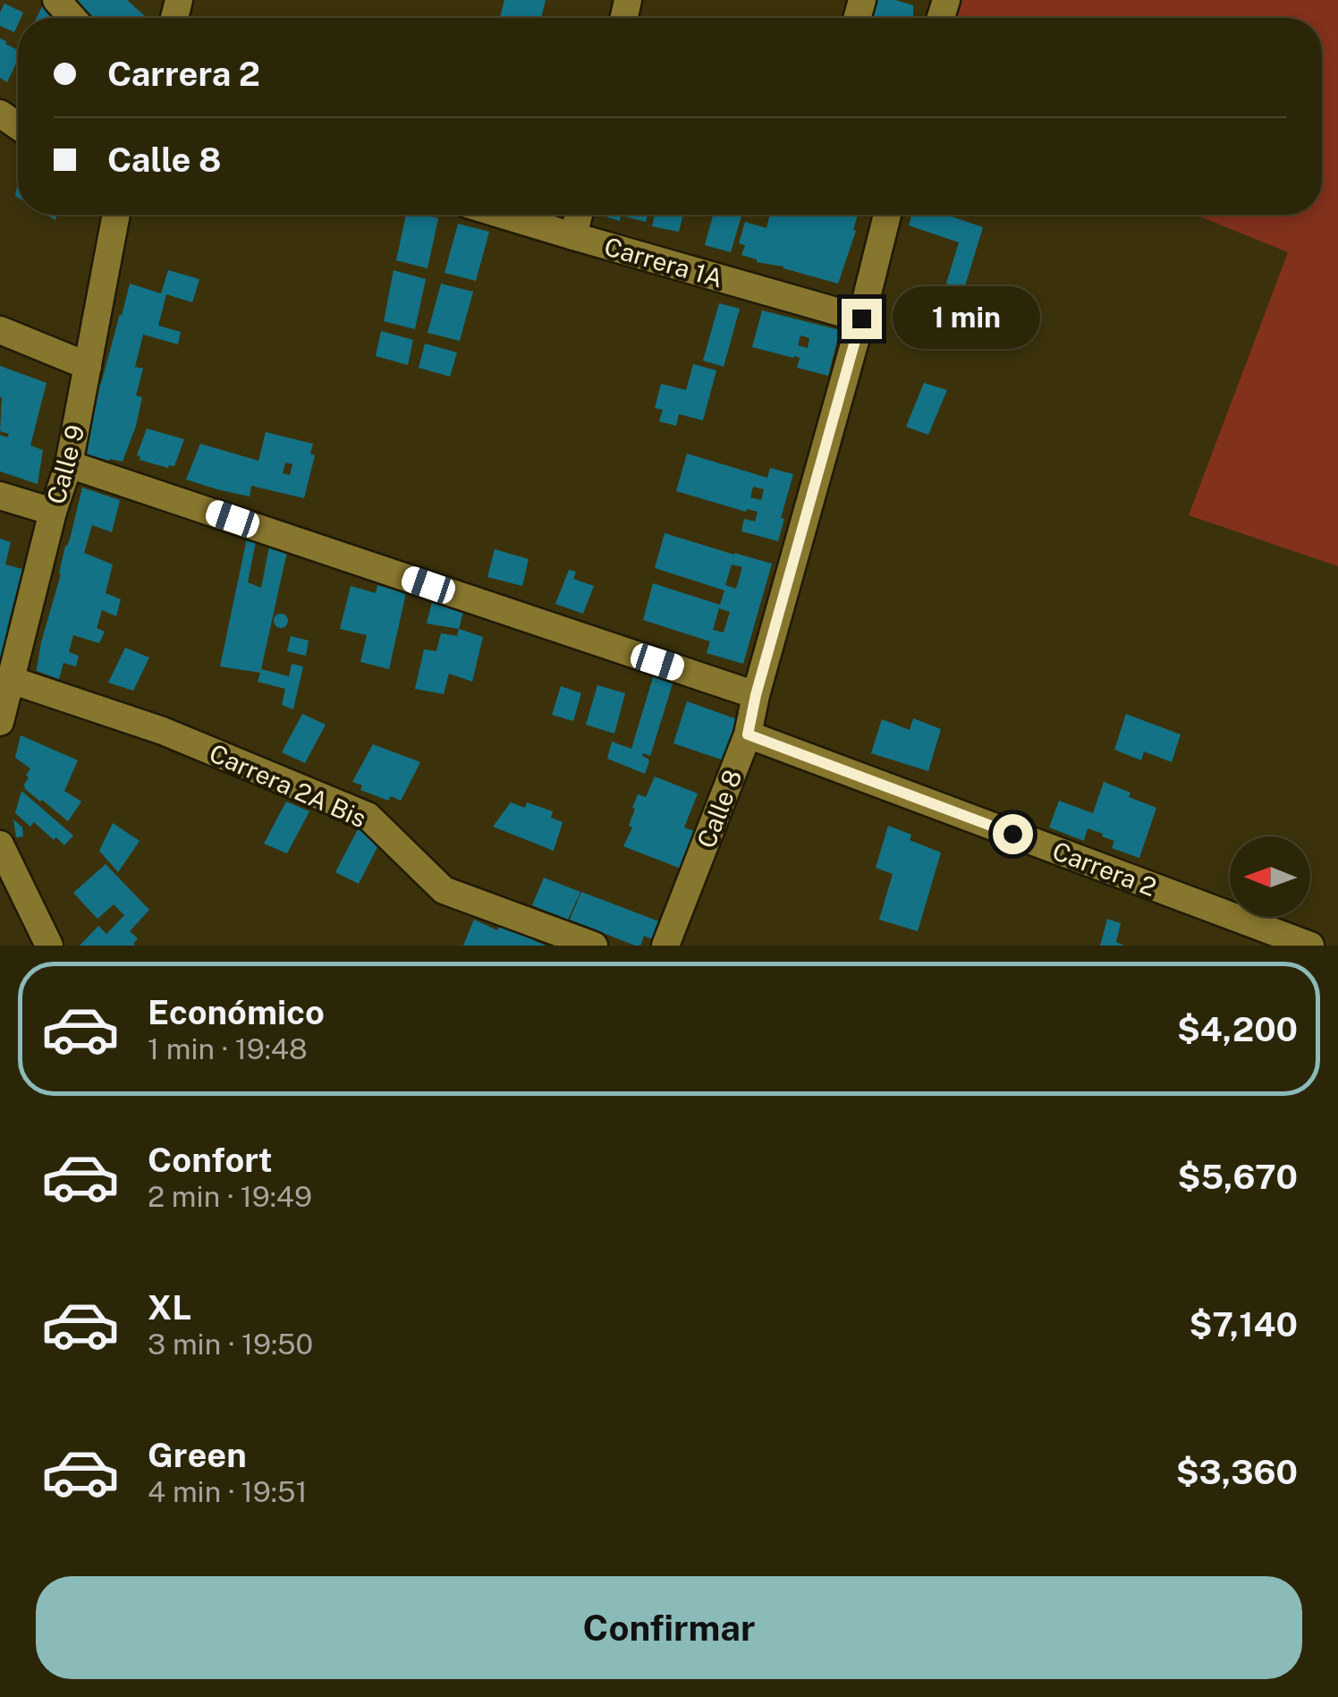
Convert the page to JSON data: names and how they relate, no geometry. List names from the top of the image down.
{
  "streets": {
    "street": [
      "Carrera 1A",
      "Calle 9",
      "Carrera 2A Bis",
      "Calle 8",
      "Carrera 2"
    ]
  },
  "crossings": [
    ["Carrera 1A", "Calle 8"],
    ["Calle 9", "Carrera 2A Bis"],
    ["Calle 8", "Carrera 2"]
  ],
  "north": "left",
  "page": {
    "banner": ["Carrera 2", "Calle 8"],
    "bubble": "1 min",
    "list": [
      {
        "name": "Económico",
        "note": "1 min · 19:48",
        "value": "$4,200"
      },
      {
        "name": "Confort",
        "note": "2 min · 19:49",
        "value": "$5,670"
      },
      {
        "name": "XL",
        "note": "3 min · 19:50",
        "value": "$7,140"
      },
      {
        "name": "Green",
        "note": "4 min · 19:51",
        "value": "$3,360"
      }
    ],
    "buttons": "Confirmar"
  }
}
